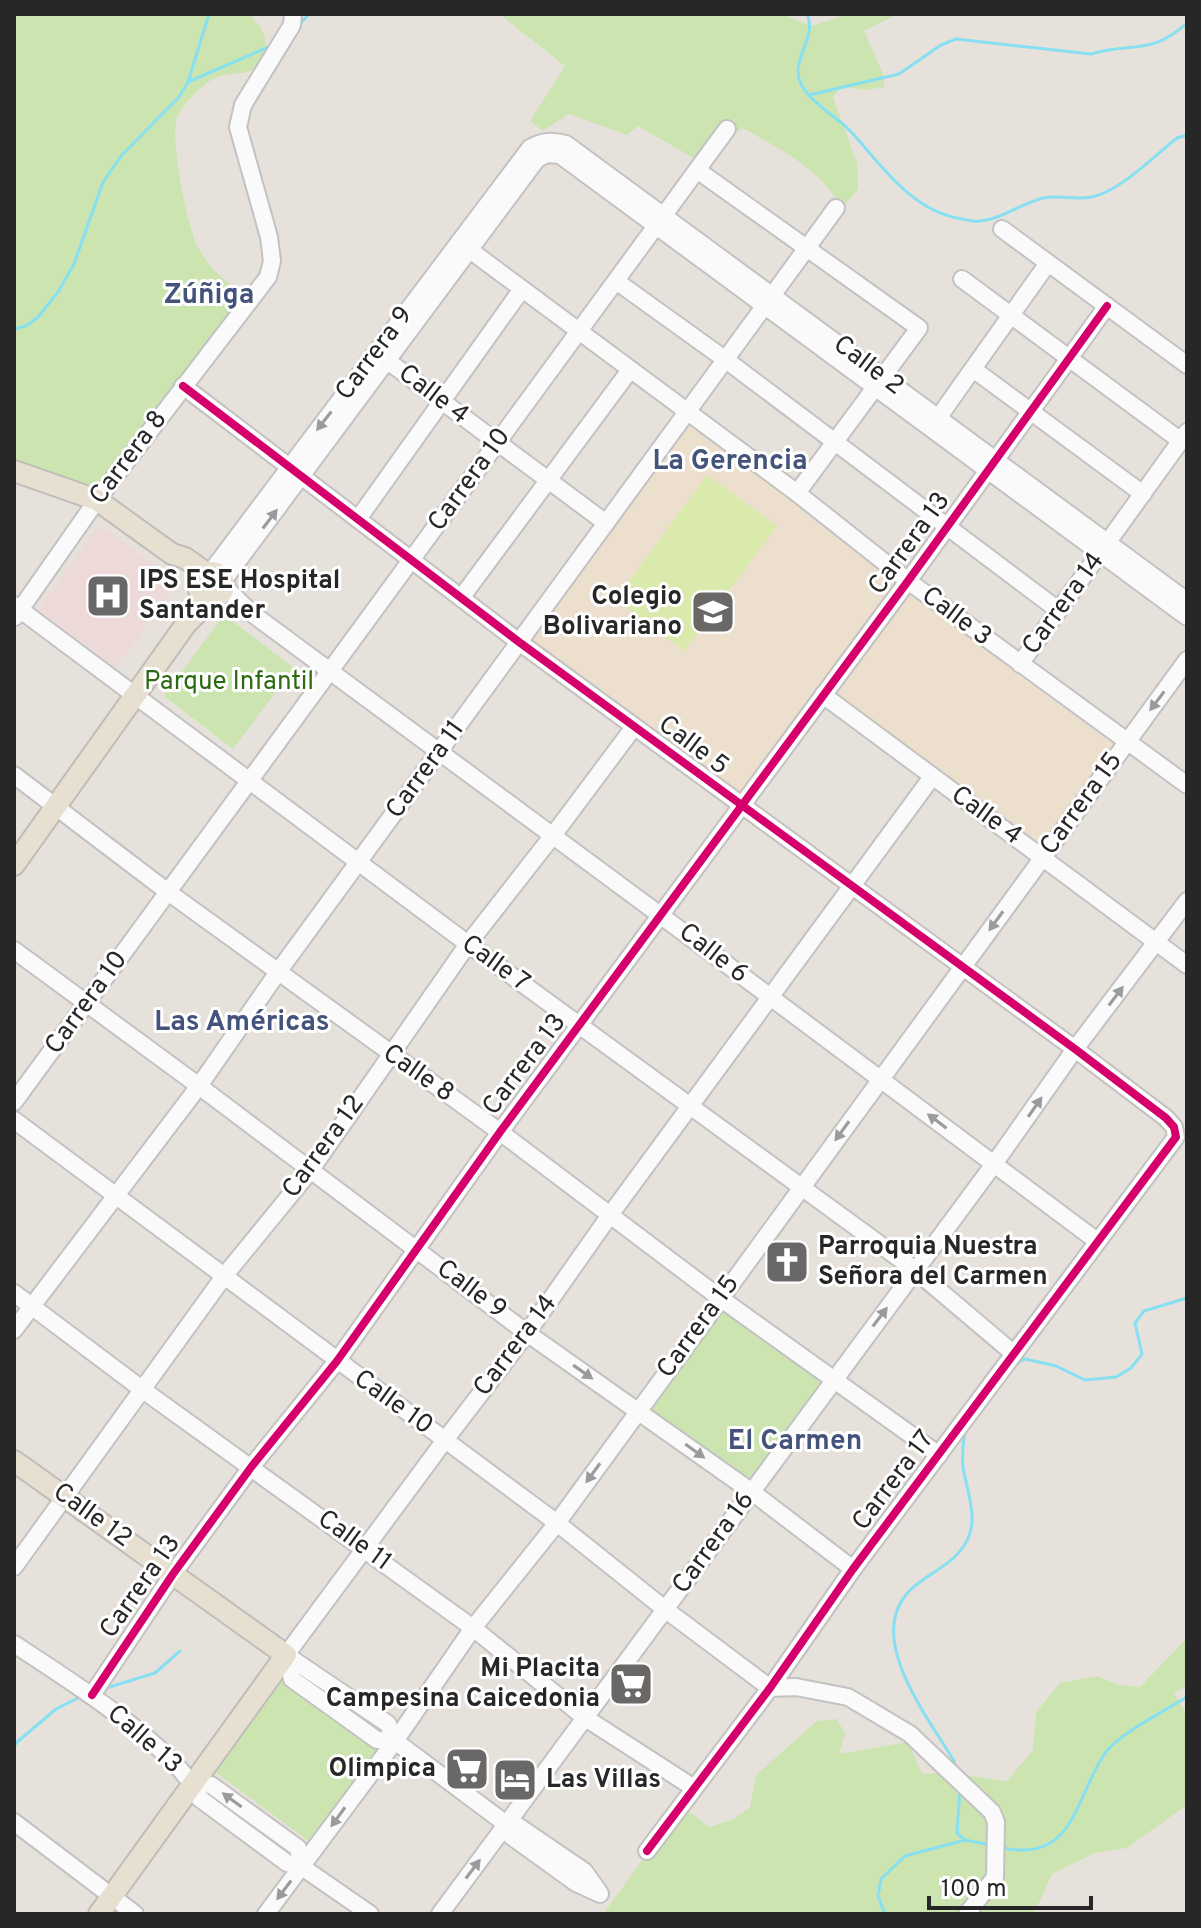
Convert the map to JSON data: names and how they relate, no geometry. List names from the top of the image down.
{
  "streets": {
    "main road": ["Carrera 9", "Carrera 14", "Calle 12"],
    "street": [
      "Calle 2",
      "Calle 4",
      "Carrera 8",
      "Carrera 10",
      "Carrera 13",
      "Calle 3",
      "Calle 5",
      "Carrera 11",
      "Carrera 15",
      "Calle 6",
      "Calle 7",
      "Calle 8",
      "Carrera 12",
      "Calle 9",
      "Calle 10",
      "Carrera 17",
      "Calle 11",
      "Carrera 16",
      "Calle 13"
    ]
  },
  "crossings": [
    ["Carrera 9", "Calle 2"],
    ["Carrera 9", "Calle 4"],
    ["Carrera 9", "Calle 3"],
    ["Carrera 9", "Calle 5"],
    ["Carrera 9", "Calle 6"],
    ["Carrera 9", "Calle 7"],
    ["Carrera 9", "Calle 8"],
    ["Calle 2", "Carrera 10"],
    ["Calle 2", "Carrera 13"],
    ["Calle 2", "Carrera 14"],
    ["Calle 2", "Carrera 11"],
    ["Calle 4", "Carrera 10"],
    ["Calle 4", "Carrera 13"],
    ["Calle 4", "Carrera 14"],
    ["Calle 4", "Carrera 11"],
    ["Calle 4", "Carrera 15"],
    ["Calle 4", "Carrera 16"],
    ["Carrera 8", "Calle 5"],
    ["Carrera 8", "Calle 7"],
    ["Carrera 10", "Calle 3"],
    ["Carrera 10", "Calle 5"],
    ["Carrera 10", "Calle 6"],
    ["Carrera 10", "Calle 7"],
    ["Carrera 10", "Calle 8"],
    ["Carrera 10", "Calle 9"],
    ["Carrera 13", "Calle 3"],
    ["Carrera 13", "Calle 5"],
    ["Carrera 13", "Calle 6"],
    ["Carrera 13", "Calle 7"],
    ["Carrera 13", "Calle 8"],
    ["Carrera 13", "Calle 9"],
    ["Carrera 13", "Calle 10"],
    ["Carrera 13", "Calle 12"],
    ["Carrera 13", "Calle 11"],
    ["Carrera 13", "Calle 13"],
    ["Carrera 14", "Calle 3"],
    ["Carrera 14", "Calle 5"],
    ["Carrera 14", "Calle 6"],
    ["Carrera 14", "Calle 7"],
    ["Carrera 14", "Calle 8"],
    ["Carrera 14", "Calle 9"],
    ["Carrera 14", "Calle 10"],
    ["Carrera 14", "Calle 12"],
    ["Carrera 14", "Calle 11"],
    ["Carrera 14", "Calle 13"],
    ["Calle 3", "Carrera 11"],
    ["Calle 3", "Carrera 15"],
    ["Calle 5", "Carrera 11"],
    ["Calle 5", "Carrera 15"],
    ["Calle 5", "Carrera 12"],
    ["Calle 5", "Carrera 17"],
    ["Calle 5", "Carrera 16"],
    ["Carrera 11", "Calle 6"],
    ["Carrera 11", "Calle 7"],
    ["Carrera 11", "Calle 8"],
    ["Carrera 11", "Calle 9"],
    ["Carrera 11", "Calle 10"],
    ["Carrera 11", "Calle 11"],
    ["Carrera 15", "Calle 6"],
    ["Carrera 15", "Calle 7"],
    ["Carrera 15", "Calle 8"],
    ["Carrera 15", "Calle 9"],
    ["Carrera 15", "Calle 10"],
    ["Carrera 15", "Calle 12"],
    ["Carrera 15", "Calle 11"],
    ["Carrera 15", "Calle 13"],
    ["Calle 6", "Carrera 12"],
    ["Calle 6", "Carrera 17"],
    ["Calle 6", "Carrera 16"],
    ["Calle 7", "Carrera 12"],
    ["Calle 7", "Carrera 17"],
    ["Calle 7", "Carrera 16"],
    ["Calle 8", "Carrera 12"],
    ["Calle 8", "Carrera 17"],
    ["Calle 8", "Carrera 16"],
    ["Carrera 12", "Calle 9"],
    ["Carrera 12", "Calle 10"],
    ["Carrera 12", "Calle 12"],
    ["Carrera 12", "Calle 11"],
    ["Calle 9", "Carrera 17"],
    ["Calle 9", "Carrera 16"],
    ["Calle 10", "Carrera 17"],
    ["Calle 10", "Carrera 16"],
    ["Carrera 17", "Calle 11"],
    ["Calle 12", "Carrera 16"],
    ["Calle 11", "Carrera 16"]
  ],
  "one_way": ["Carrera 15", "Carrera 16"],
  "districts": [
    "Zúñiga",
    "La Gerencia",
    "Las Américas",
    "El Carmen"
  ],
  "parks": ["Parque Infantil"],
  "places": {
    "hospital": ["IPS ESE Hospital Santander"],
    "school or university": ["Colegio Bolivariano"],
    "church": ["Parroquia Nuestra Señora del Carmen"],
    "supermarket": ["Mi Placita Campesina Caicedonia", "Olimpica"],
    "hotel": ["Las Villas"]
  },
  "scale_bar": "100 m"
}
